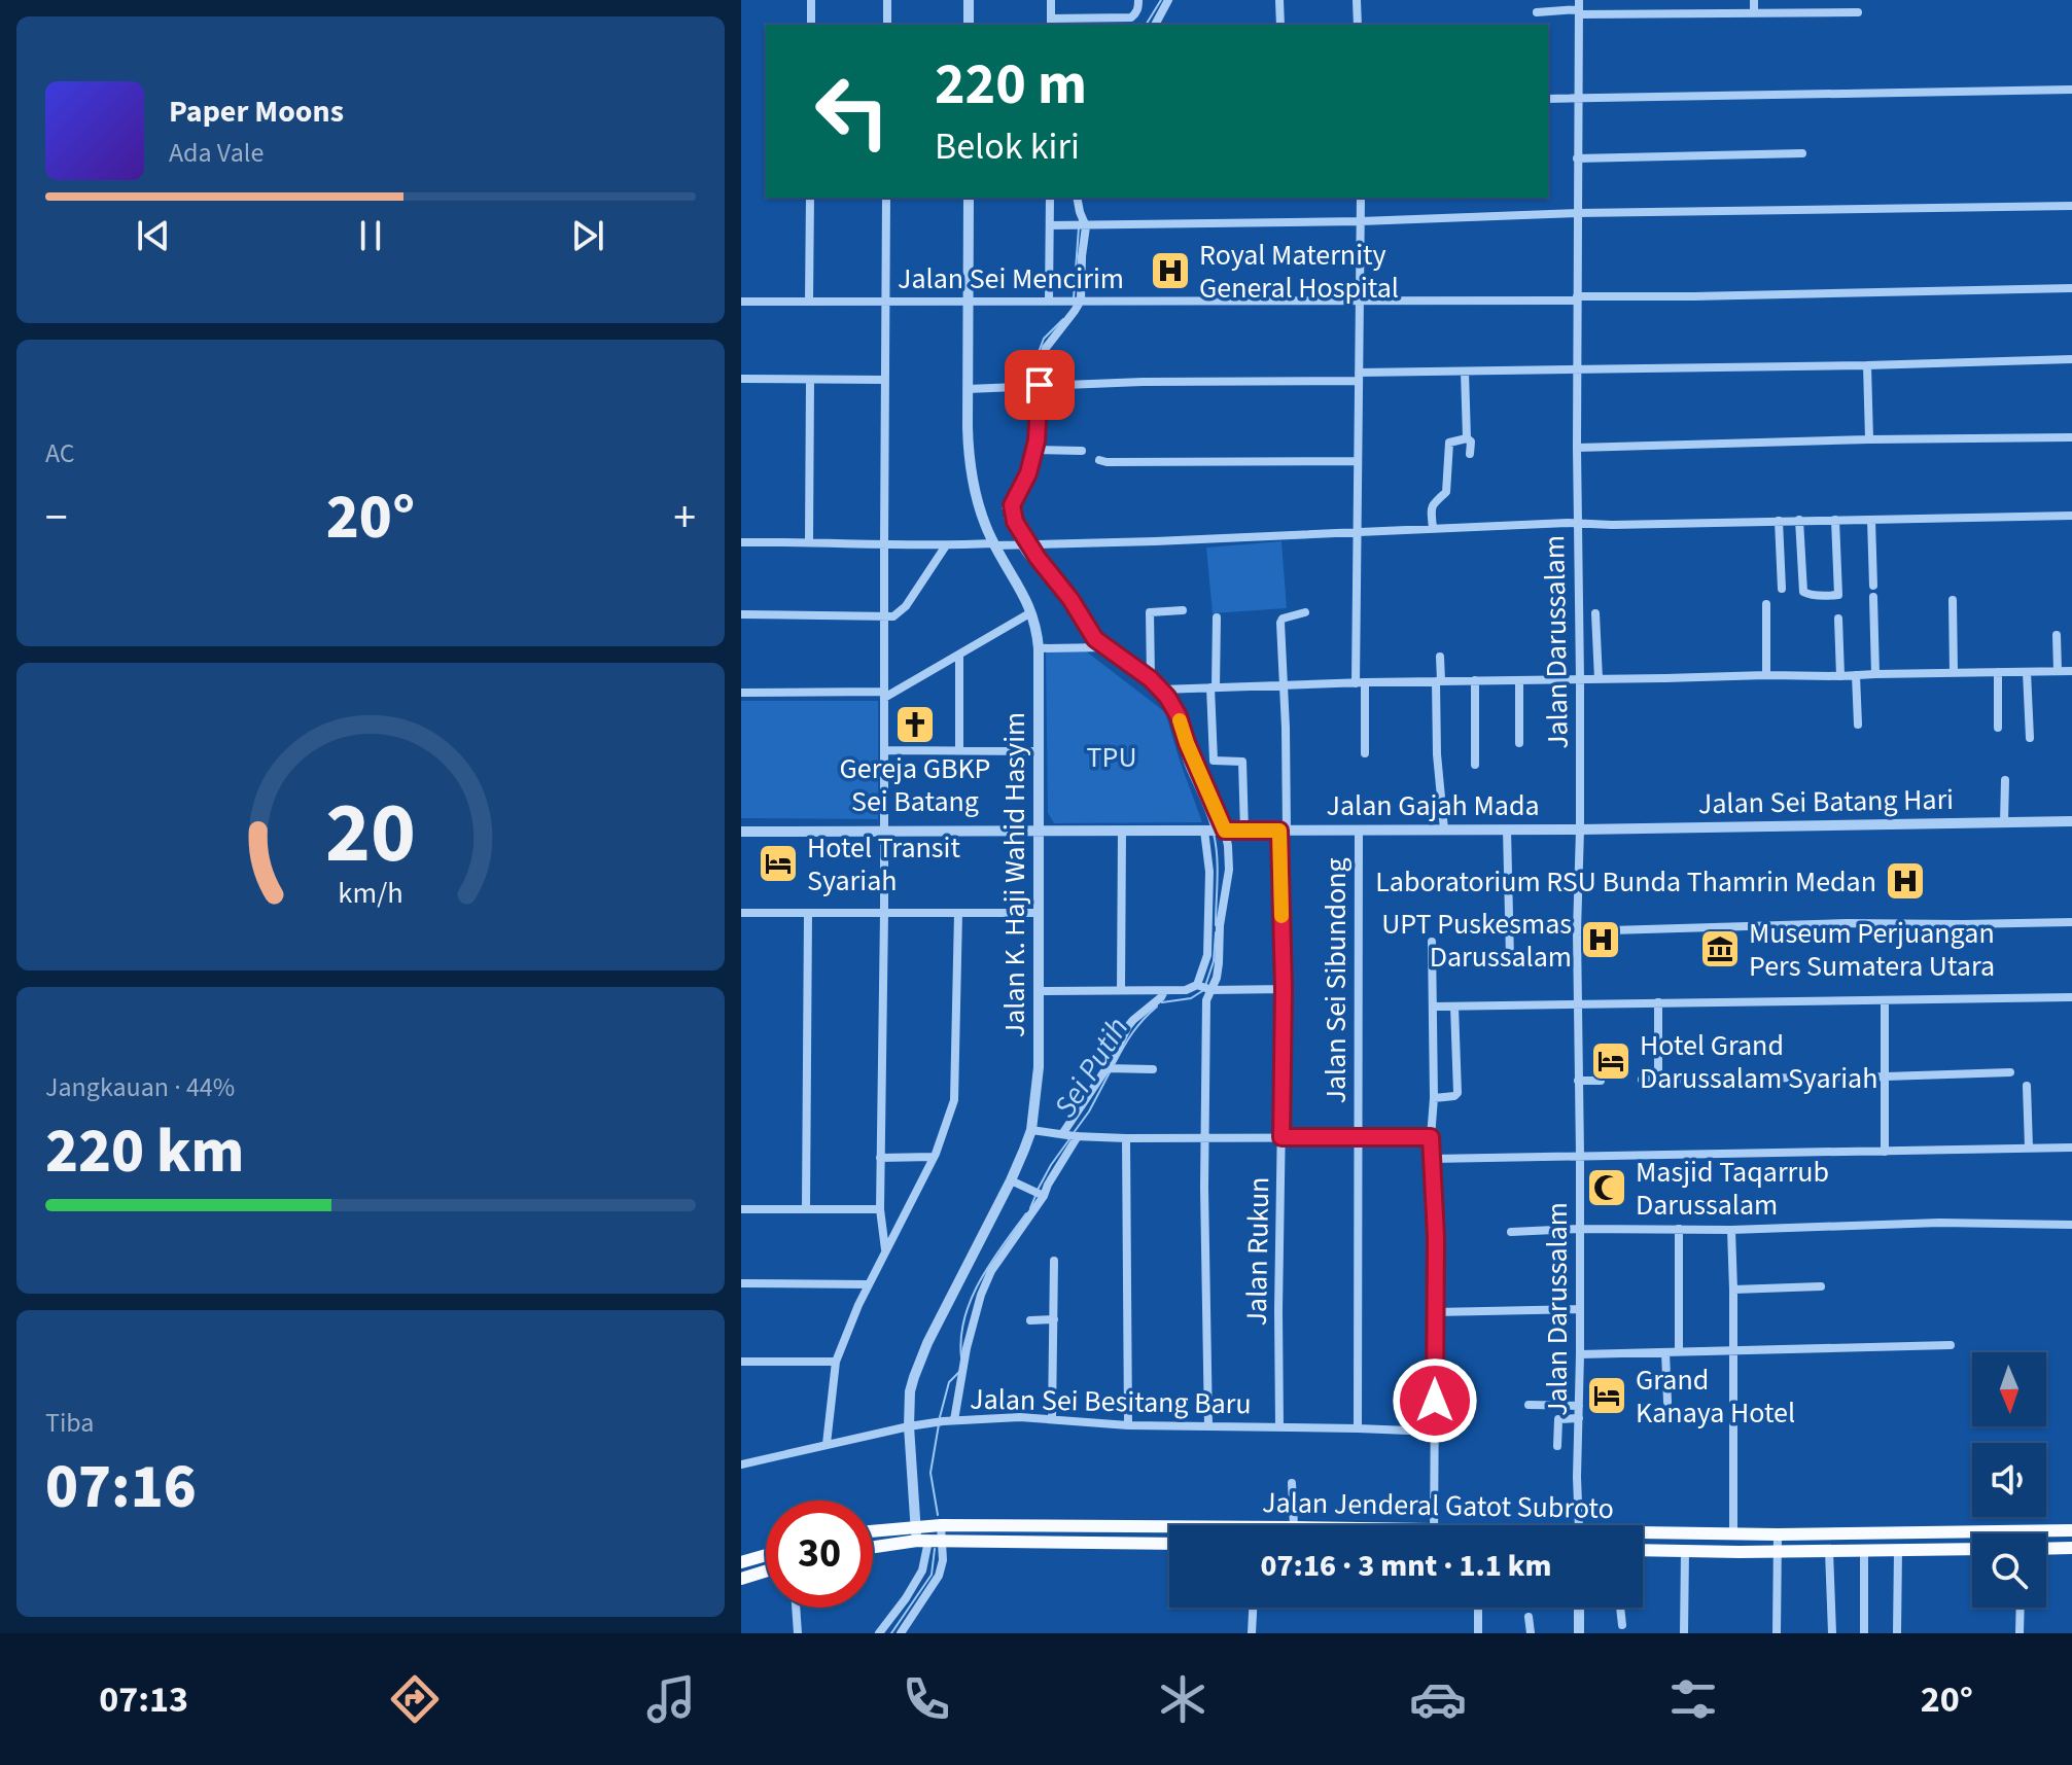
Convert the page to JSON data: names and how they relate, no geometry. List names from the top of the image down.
{
  "streets": {
    "main road": ["Jalan Jenderal Gatot Subroto"],
    "street": [
      "Jalan Sei Mencirim",
      "Jalan Darussalam",
      "Jalan Sei Batang Hari",
      "Jalan Gajah Mada",
      "Jalan K. Haji Wahid Hasyim",
      "Jalan Sei Sibundong",
      "Jalan Rukun",
      "Jalan Sei Besitang Baru"
    ]
  },
  "crossings": [
    ["Jalan Sei Mencirim", "Jalan Darussalam"],
    ["Jalan Sei Mencirim", "Jalan K. Haji Wahid Hasyim"],
    ["Jalan Darussalam", "Jalan Sei Batang Hari"],
    ["Jalan Darussalam", "Jalan Gajah Mada"],
    ["Jalan Sei Batang Hari", "Jalan Gajah Mada"],
    ["Jalan Gajah Mada", "Jalan K. Haji Wahid Hasyim"],
    ["Jalan Gajah Mada", "Jalan Sei Sibundong"],
    ["Jalan Gajah Mada", "Jalan Rukun"],
    ["Jalan K. Haji Wahid Hasyim", "Jalan Sei Besitang Baru"],
    ["Jalan K. Haji Wahid Hasyim", "Jalan Jenderal Gatot Subroto"],
    ["Jalan Sei Sibundong", "Jalan Sei Besitang Baru"],
    ["Jalan Rukun", "Jalan Sei Besitang Baru"]
  ],
  "water": ["Sei Putih"],
  "parks": ["TPU"],
  "places": {
    "hospital": ["Royal Maternity General Hospital", "Laboratorium RSU Bunda Thamrin Medan", "UPT Puskesmas Darussalam"],
    "church": ["Gereja GBKP Sei Batang"],
    "hotel": ["Hotel Transit Syariah", "Hotel Grand Darussalam Syariah", "Grand Kanaya Hotel"],
    "museum": ["Museum Perjuangan Pers Sumatera Utara"],
    "mosque": ["Masjid Taqarrub Darussalam"]
  },
  "north": "bottom",
  "page": {
    "turn": ["220 m", "Belok kiri"],
    "song": ["Paper Moons", "Ada Vale"],
    "tile": [
      "AC",
      ["Jangkauan · 44%", "220 km"],
      ["Tiba", "07:16"]
    ],
    "heat": ["−", "20°", "+"],
    "limit": "30",
    "trip": "07:16 · 3 mnt · 1.1 km",
    "tabs": ["07:13", "20°"],
    "gauge": ["20", "km/h"]
  }
}
